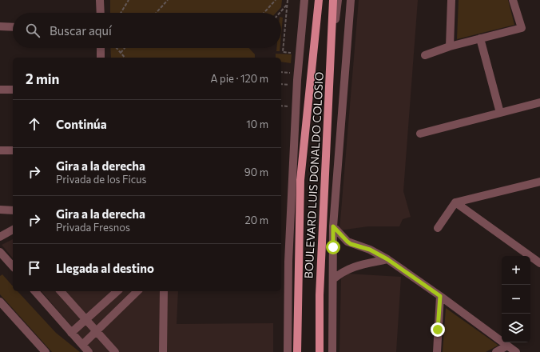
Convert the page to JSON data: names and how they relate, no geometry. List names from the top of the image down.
{
  "streets": {
    "main road": ["BOULEVARD LUIS DONALDO COLOSIO"]
  },
  "page": {
    "search": "Buscar aquí",
    "heading": ["2 min", "A pie · 120 m"],
    "list": [
      ["Continúa", "10 m"],
      ["Gira a la derecha", "Privada de los Ficus", "90 m"],
      ["Gira a la derecha", "Privada Fresnos", "20 m"],
      "Llegada al destino"
    ],
    "map_buttons": ["+", "−"]
  }
}
